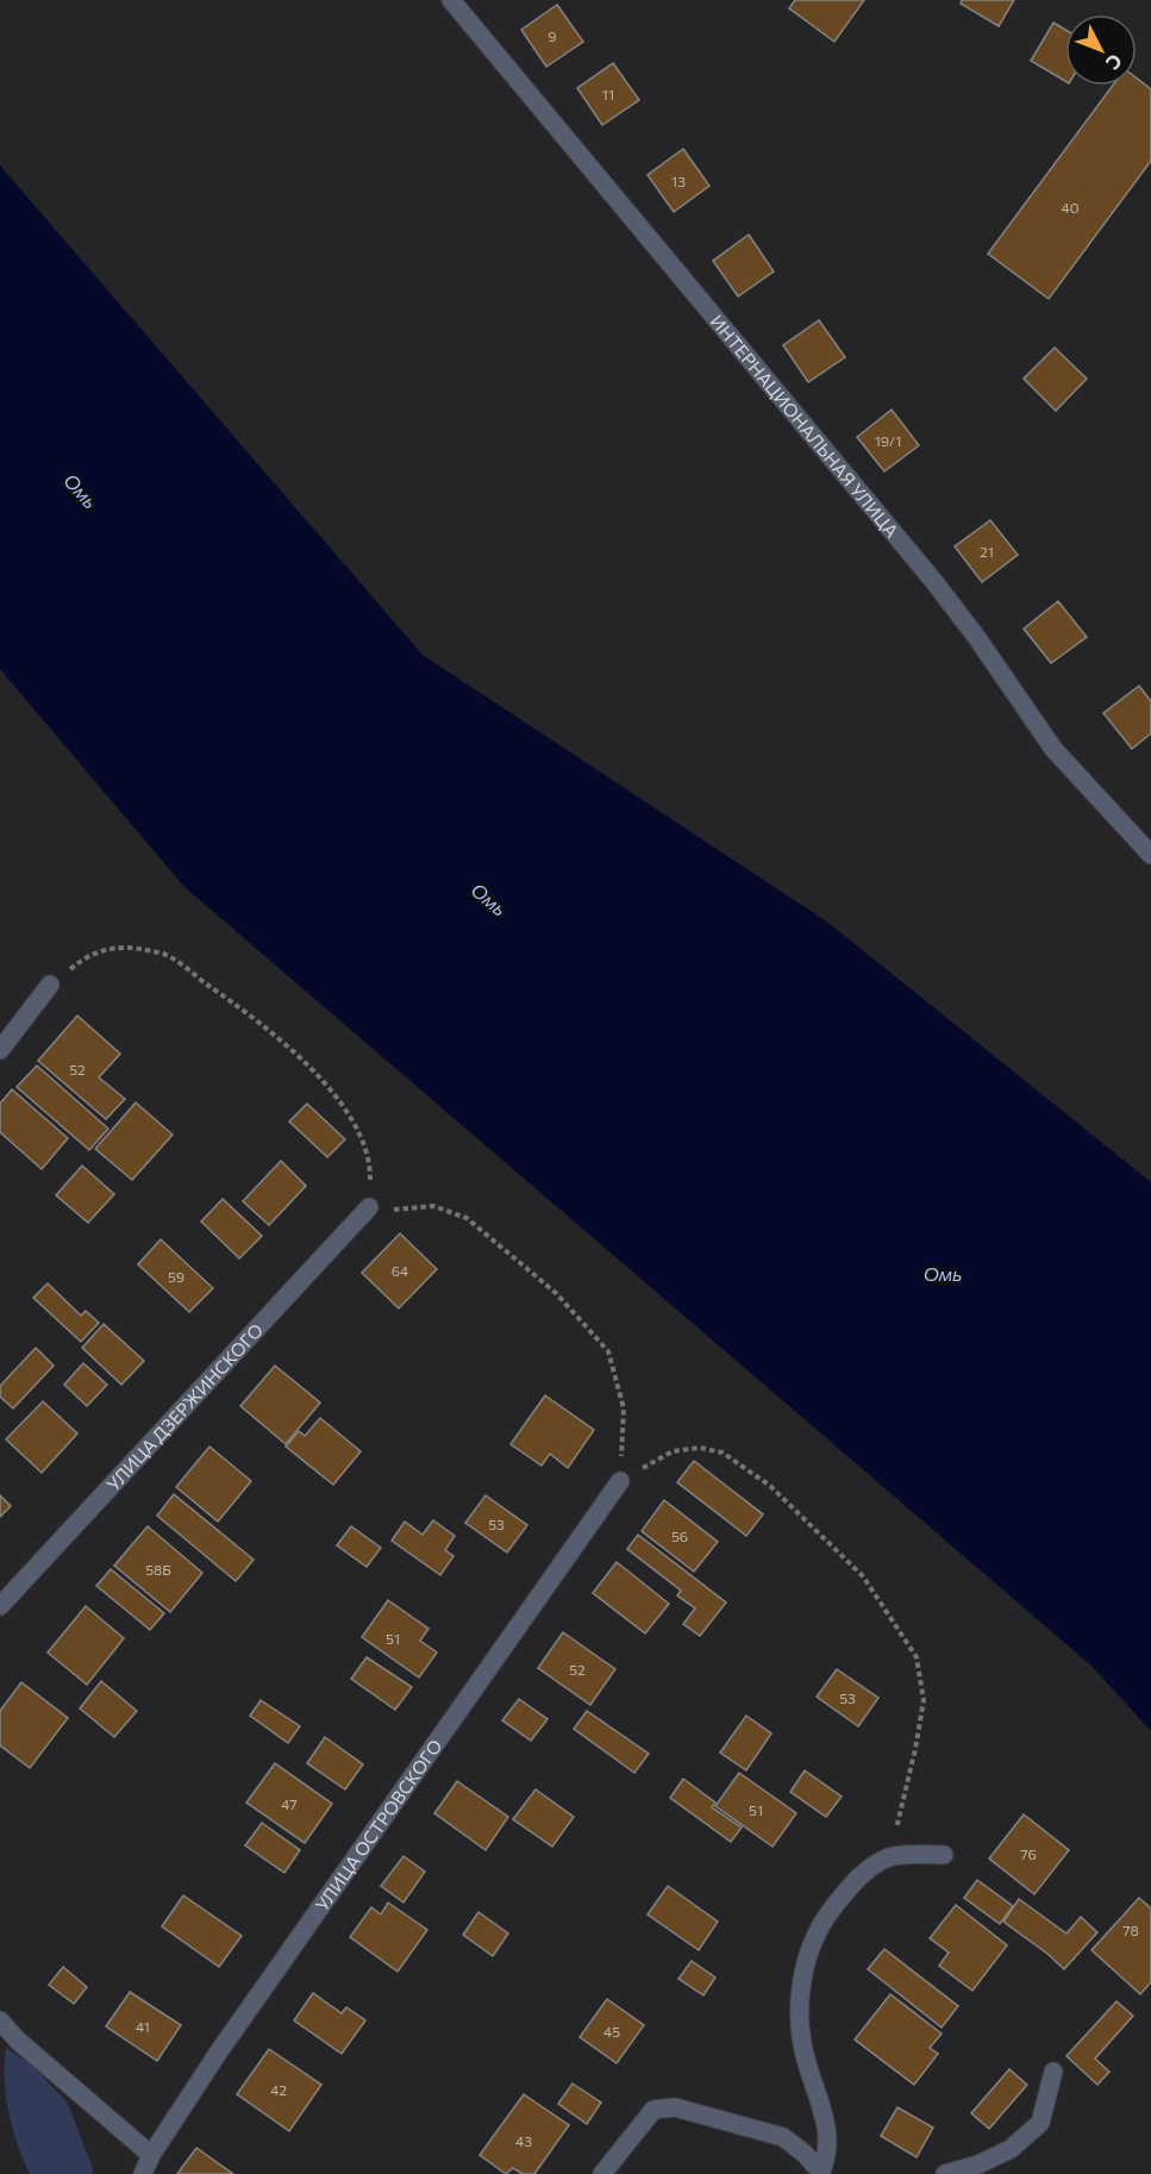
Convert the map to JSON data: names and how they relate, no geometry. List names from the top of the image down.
{
  "streets": {
    "street": ["ИНТЕРНАЦИОНАЛЬНАЯ УЛИЦА", "УЛИЦА ДЗЕРЖИНСКОГО", "УЛИЦА ОСТРОВСКОГО"]
  },
  "water": ["Омь"],
  "house_numbers": [
    "9",
    "11",
    "13",
    "40",
    "19/1",
    "21",
    "52",
    "64",
    "59",
    "53",
    "56",
    "58Б",
    "51",
    "52",
    "53",
    "47",
    "51",
    "76",
    "78",
    "41",
    "45",
    "42",
    "43"
  ],
  "north": "bottom right"
}
